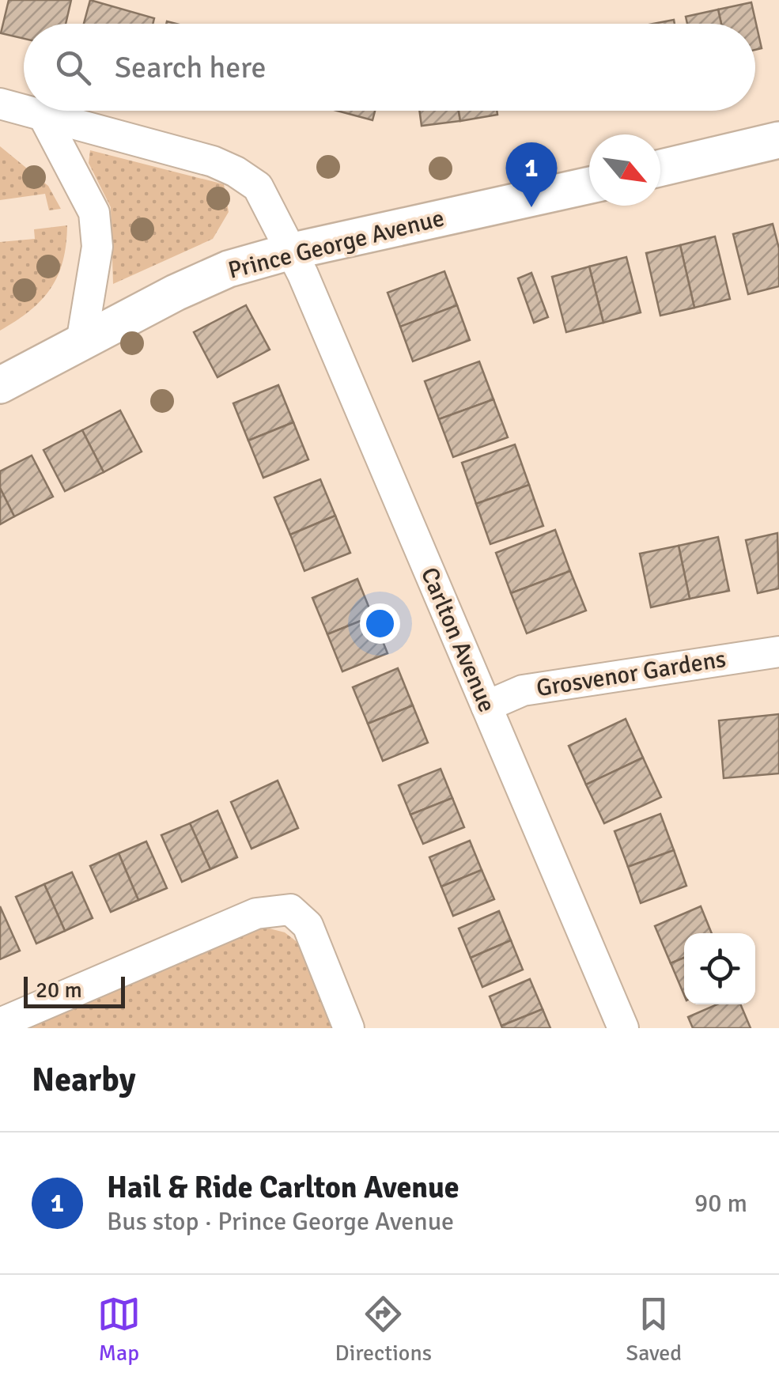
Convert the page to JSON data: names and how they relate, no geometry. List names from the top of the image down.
{
  "streets": {
    "street": ["Prince George Avenue", "Carlton Avenue", "Grosvenor Gardens"]
  },
  "crossings": [
    ["Prince George Avenue", "Carlton Avenue"],
    ["Carlton Avenue", "Grosvenor Gardens"]
  ],
  "scale_bar": "20 m",
  "north": "bottom right",
  "page": {
    "search": "Search here",
    "pins": "1",
    "scale": "20 m",
    "heading": "Nearby",
    "list": [
      {
        "mark": "1",
        "name": "Hail & Ride Carlton Avenue",
        "note": "Bus stop · Prince George Avenue",
        "value": "90 m"
      }
    ],
    "nav": ["Map", "Directions", "Saved"]
  }
}
